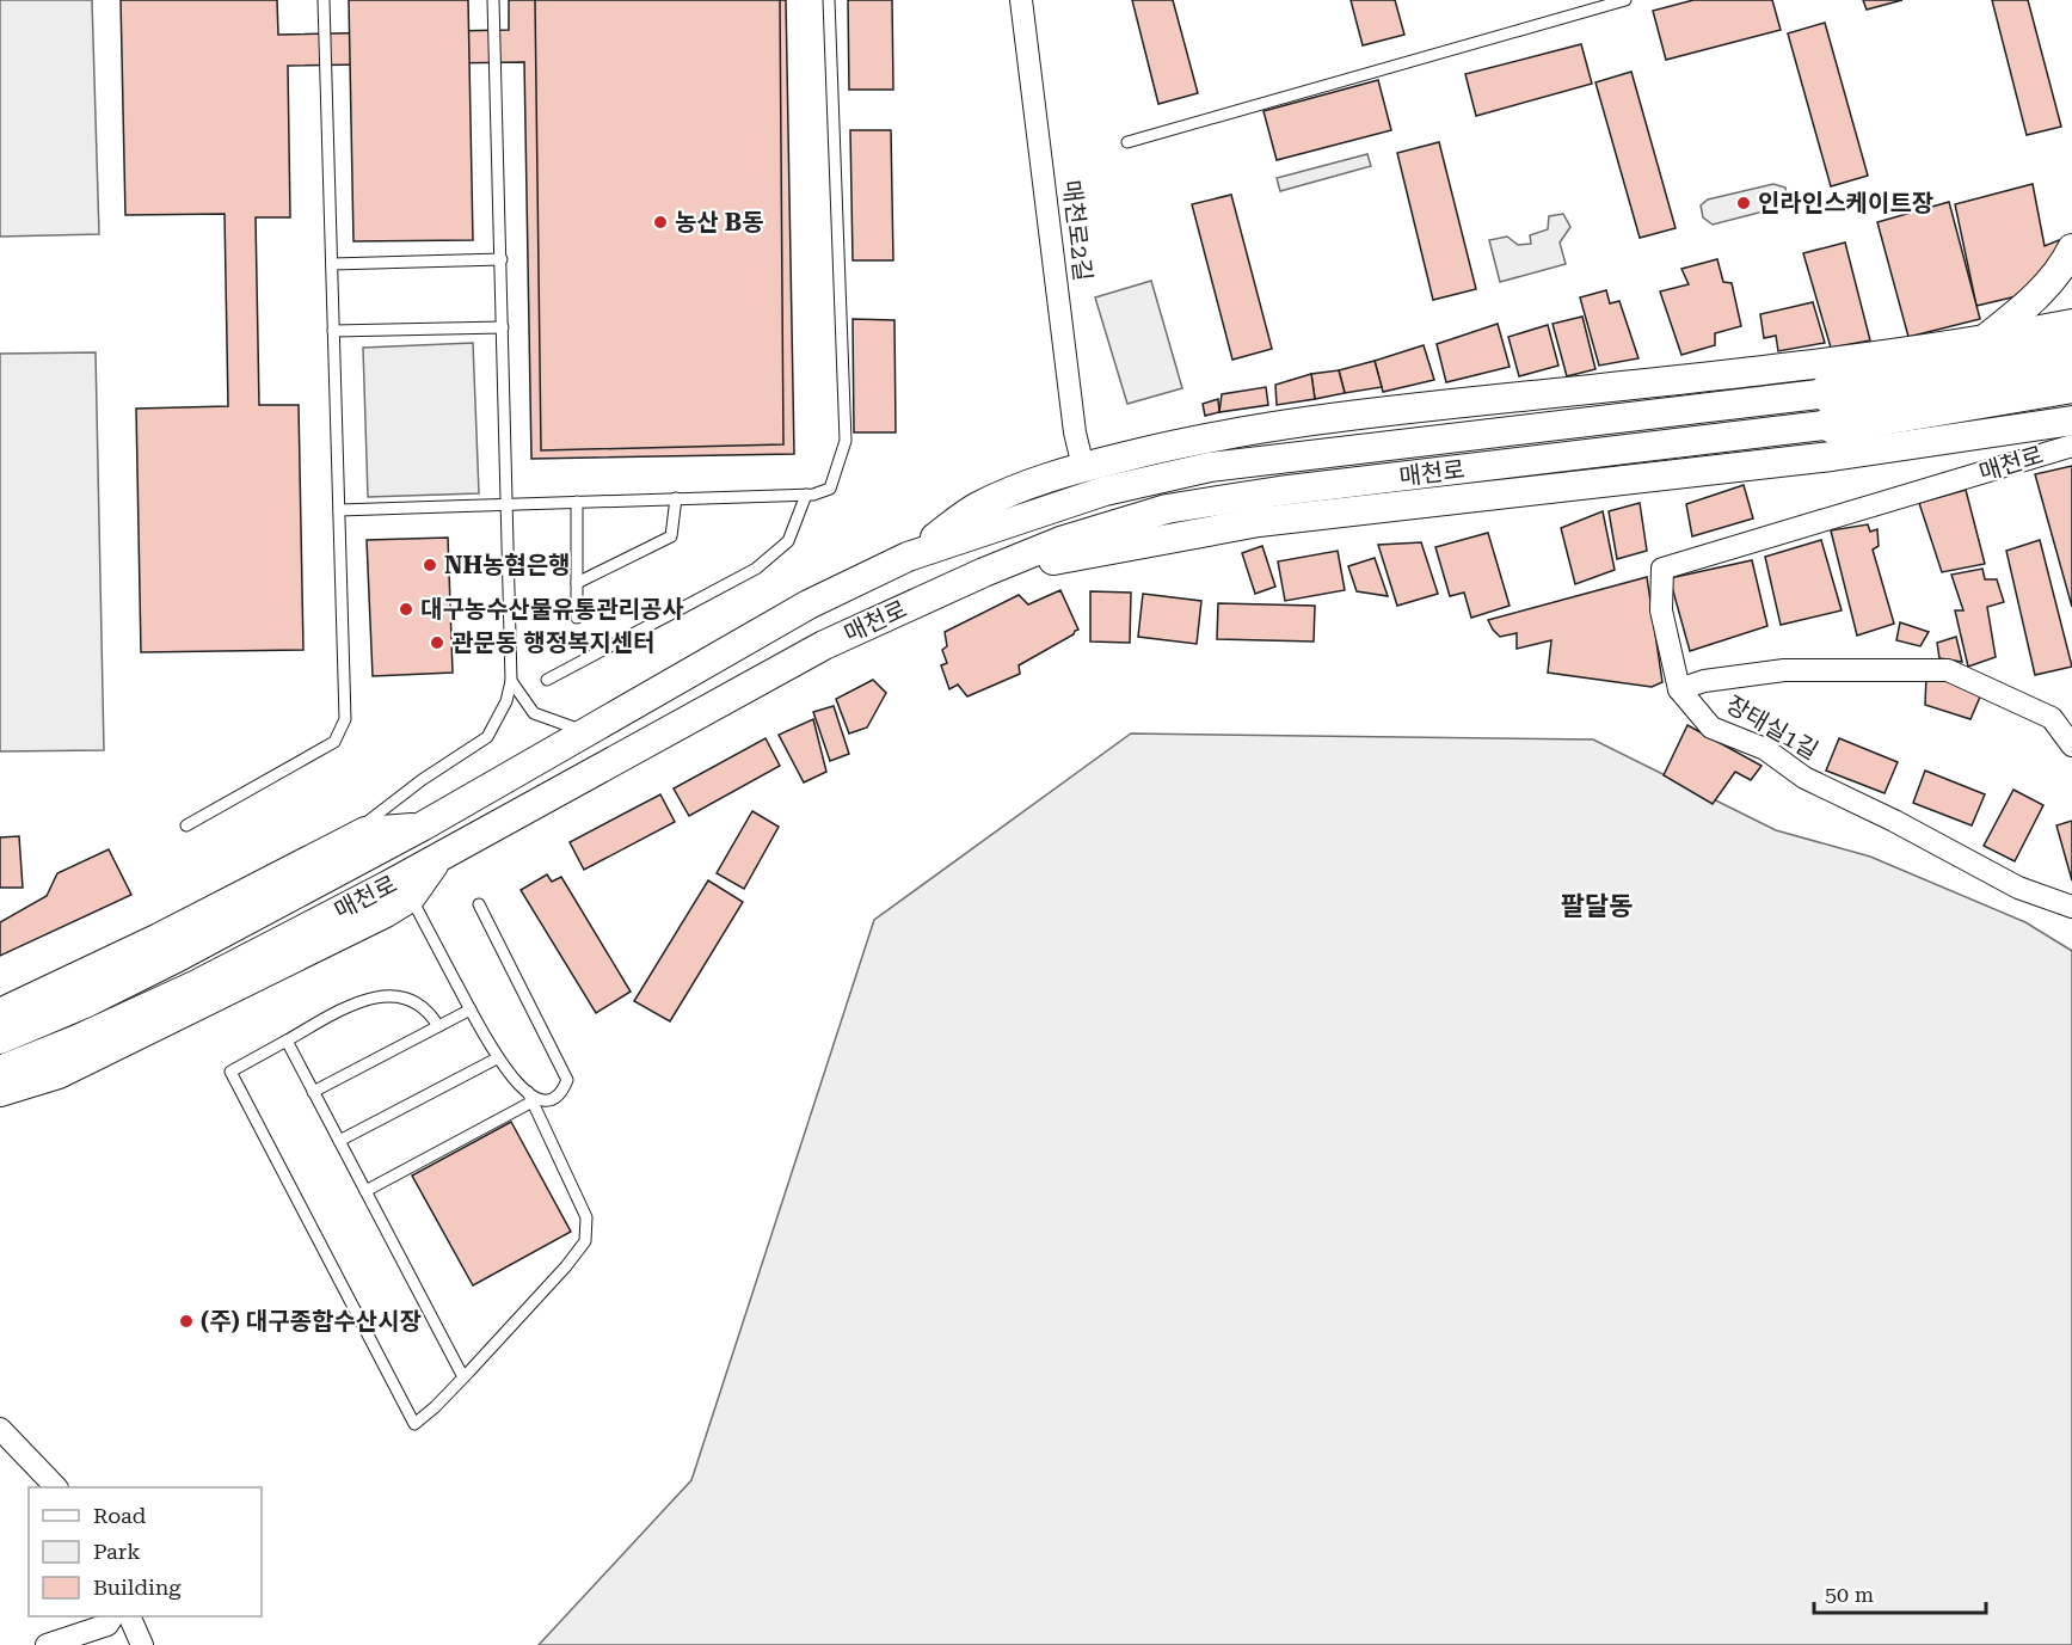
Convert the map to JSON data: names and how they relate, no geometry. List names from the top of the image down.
{
  "streets": {
    "main road": ["매천로"],
    "street": ["매천로2길", "장태실1길"]
  },
  "crossings": [
    ["매천로", "장태실1길"]
  ],
  "districts": ["팔달동"],
  "places": [
    "인라인스케이트장",
    "농산 B동",
    "NH농협은행",
    "대구농수산물유통관리공사",
    "관문동 행정복지센터",
    "(주) 대구종합수산시장"
  ],
  "legend": ["Road", "Park", "Building"],
  "scale_bar": "50 m"
}
